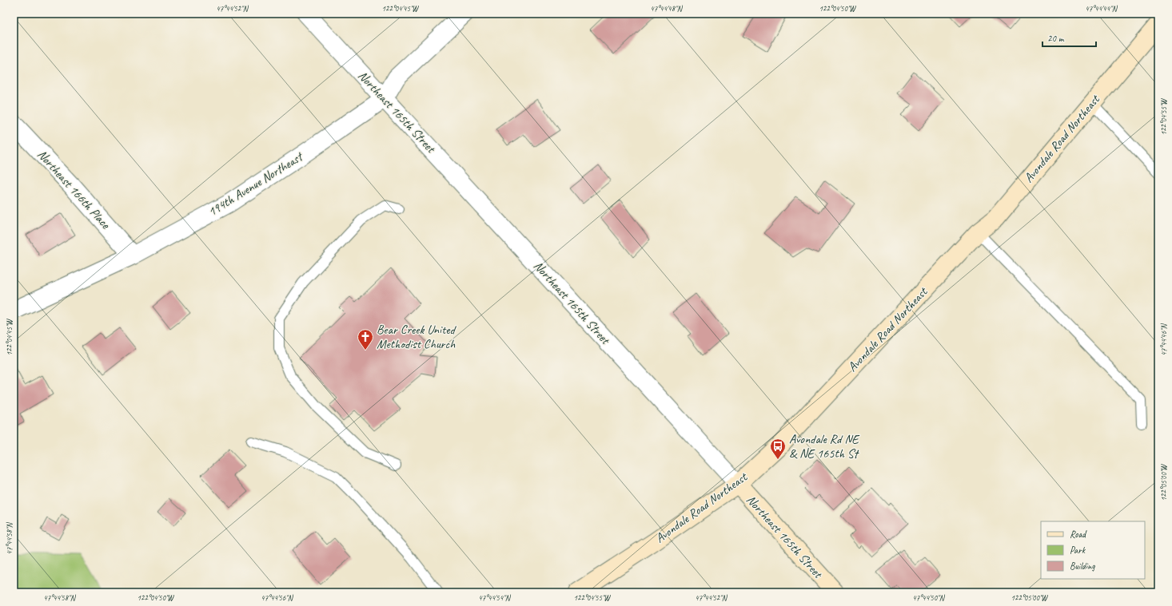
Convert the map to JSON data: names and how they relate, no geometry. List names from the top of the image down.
{
  "streets": {
    "main road": ["Northeast 165th Street", "Avondale Road Northeast"],
    "street": ["194th Avenue Northeast", "Northeast 166th Place"]
  },
  "crossings": [
    ["Northeast 165th Street", "Avondale Road Northeast"],
    ["Northeast 165th Street", "194th Avenue Northeast"],
    ["194th Avenue Northeast", "Northeast 166th Place"]
  ],
  "places": {
    "church": ["Bear Creek United Methodist Church"],
    "bus stop": ["Avondale Rd NE & NE 165th St"]
  },
  "legend": ["Road", "Park", "Building"],
  "scale_bar": "20 m",
  "coordinates": [
    "47°44'52\"N",
    "122°04'45\"W",
    "47°44'48\"N",
    "122°04'50\"W",
    "47°44'44\"N",
    "122°04'55\"W",
    "47°44'46\"N",
    "122°05'00\"W",
    "47°44'58\"N",
    "47°44'56\"N",
    "47°44'54\"N",
    "47°44'50\"N"
  ]
}
